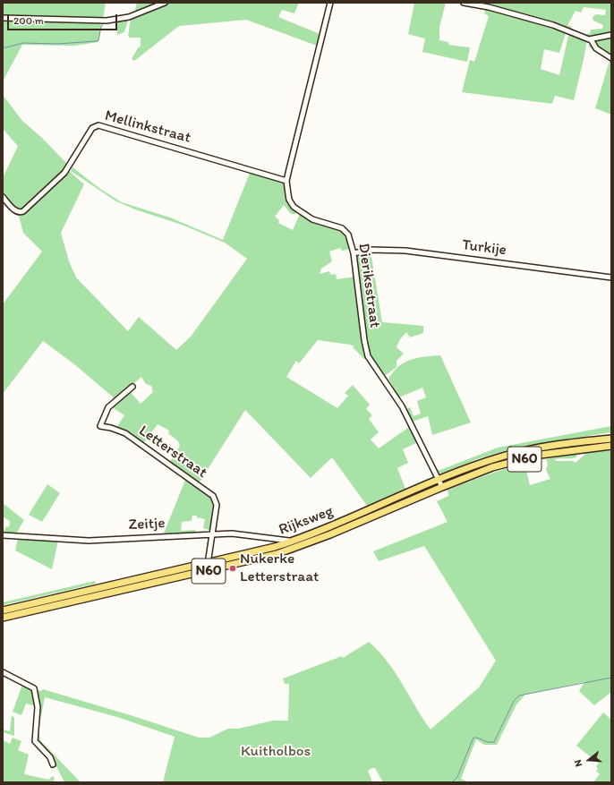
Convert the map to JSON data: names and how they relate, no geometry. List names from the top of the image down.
{
  "streets": {
    "highway": ["N60", "Rijksweg"],
    "street": [
      "Mellinkstraat",
      "Turkije",
      "Dieriksstraat",
      "Letterstraat",
      "Zeitje"
    ]
  },
  "crossings": [
    ["Mellinkstraat", "Dieriksstraat"],
    ["Turkije", "Dieriksstraat"],
    ["Dieriksstraat", "Rijksweg"],
    ["Letterstraat", "Rijksweg"],
    ["Letterstraat", "Zeitje"],
    ["Rijksweg", "Zeitje"]
  ],
  "parks": ["Kuitholbos"],
  "places": ["Nukerke Letterstraat"],
  "scale_bar": "200 m",
  "north": "left"
}
